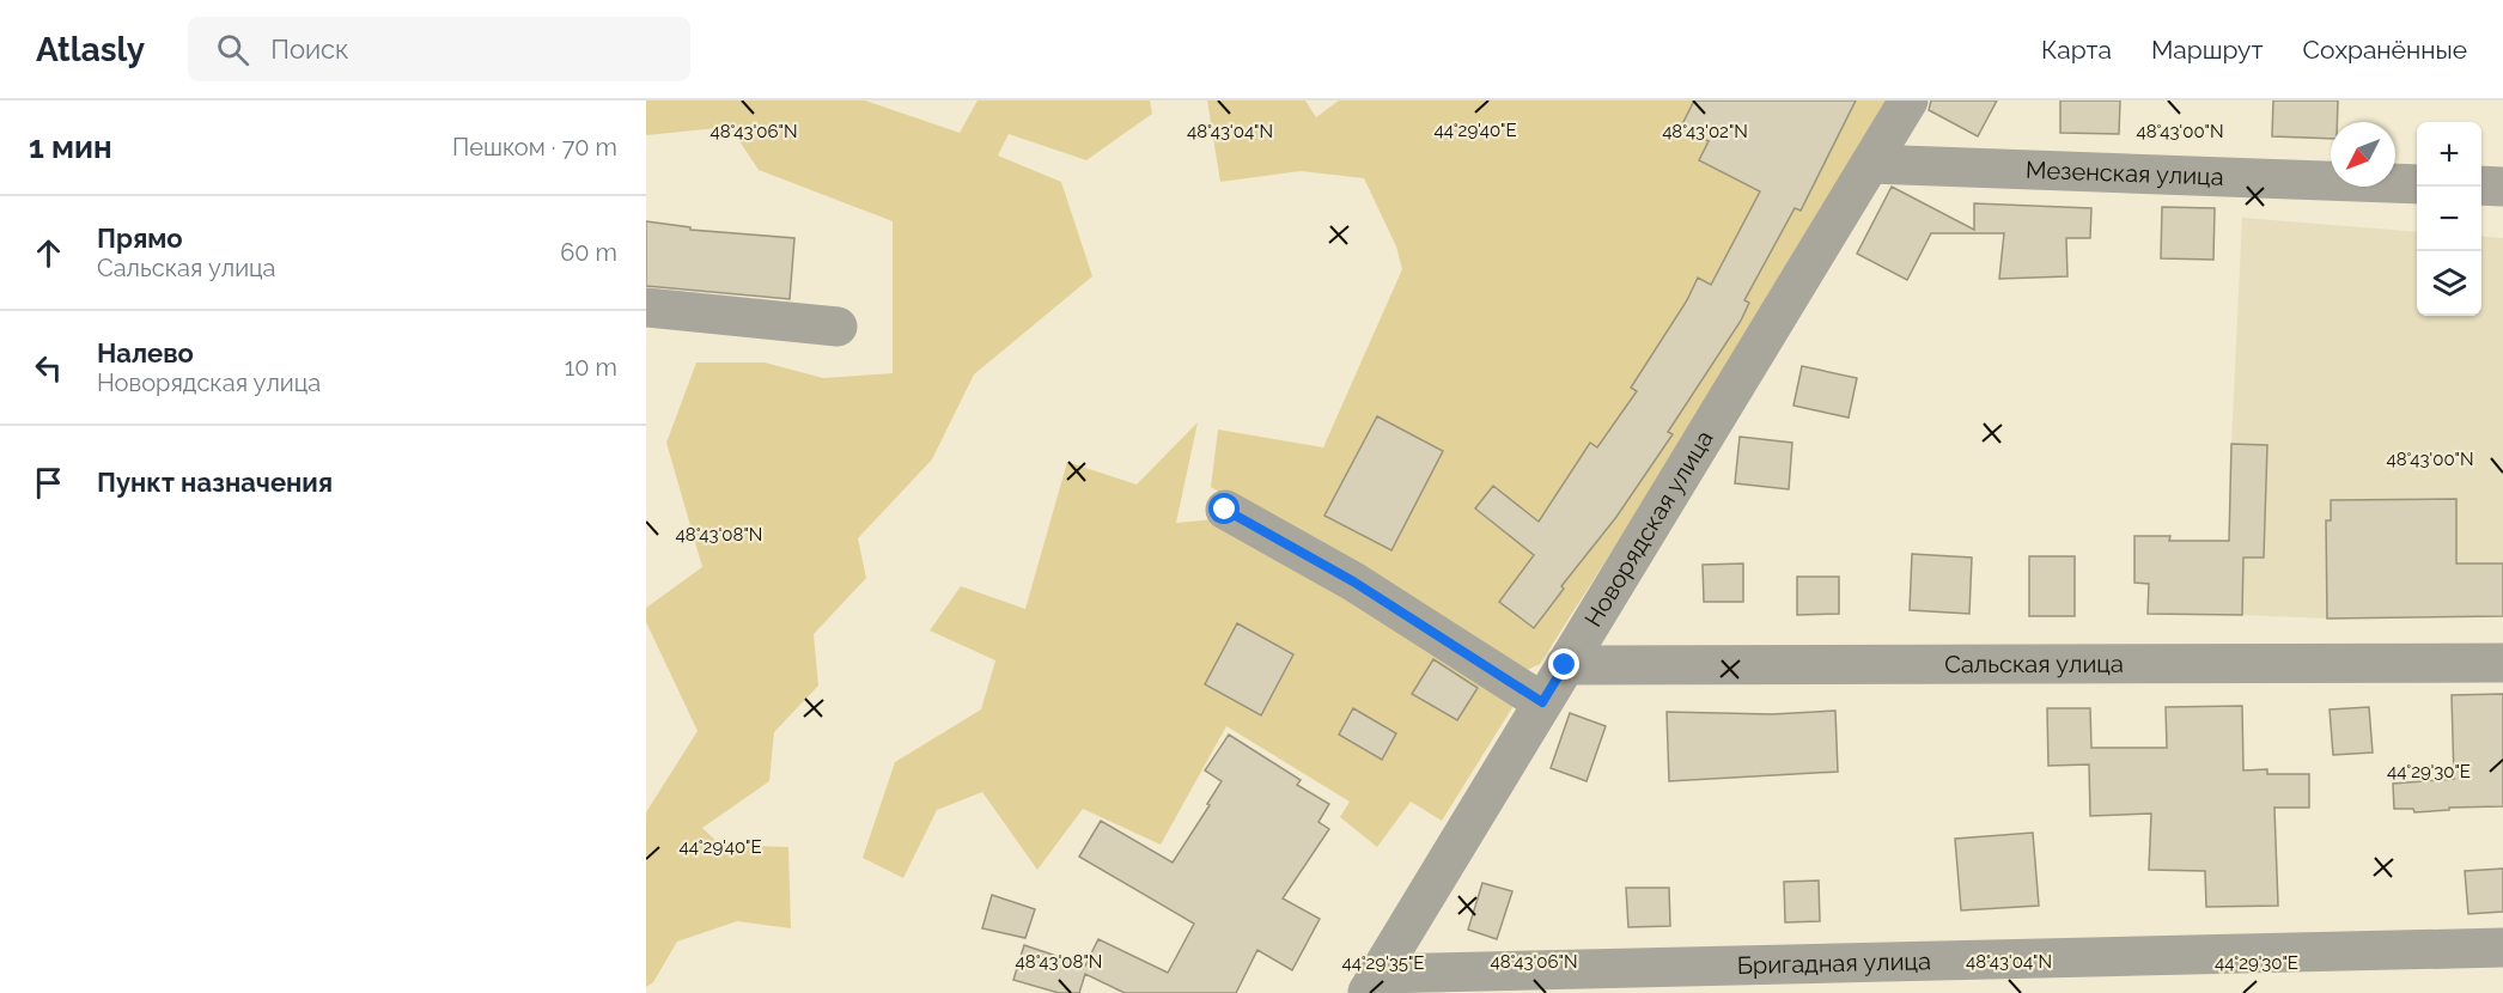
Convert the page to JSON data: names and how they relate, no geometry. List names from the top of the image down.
{
  "streets": {
    "street": [
      "Мезенская улица",
      "Новорядская улица",
      "Сальская улица",
      "Бригадная улица"
    ]
  },
  "crossings": [
    ["Мезенская улица", "Новорядская улица"],
    ["Новорядская улица", "Сальская улица"],
    ["Новорядская улица", "Бригадная улица"]
  ],
  "north": "bottom left",
  "page": {
    "header": "Atlasly",
    "search": "Поиск",
    "nav": ["Карта", "Маршрут", "Сохранённые"],
    "heading": ["1 мин", "Пешком · 70 m"],
    "map_buttons": ["+", "−"],
    "list": [
      ["Прямо", "Сальская улица", "60 m"],
      ["Налево", "Новорядская улица", "10 m"],
      "Пункт назначения"
    ]
  },
  "coordinates": [
    "44°29'40\"E",
    "48°43'00\"N",
    "48°43'06\"N",
    "48°43'04\"N",
    "48°43'02\"N",
    "48°43'08\"N",
    "44°29'30\"E",
    "44°29'35\"E"
  ]
}
